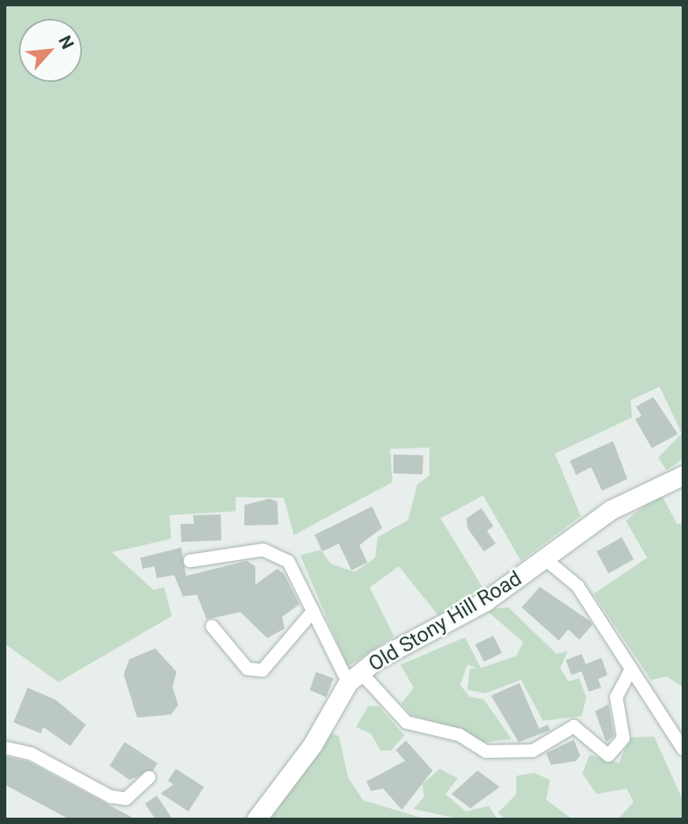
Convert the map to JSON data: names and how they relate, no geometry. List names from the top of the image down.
{
  "streets": {
    "street": ["Old Stony Hill Road"]
  },
  "north": "top right"
}
